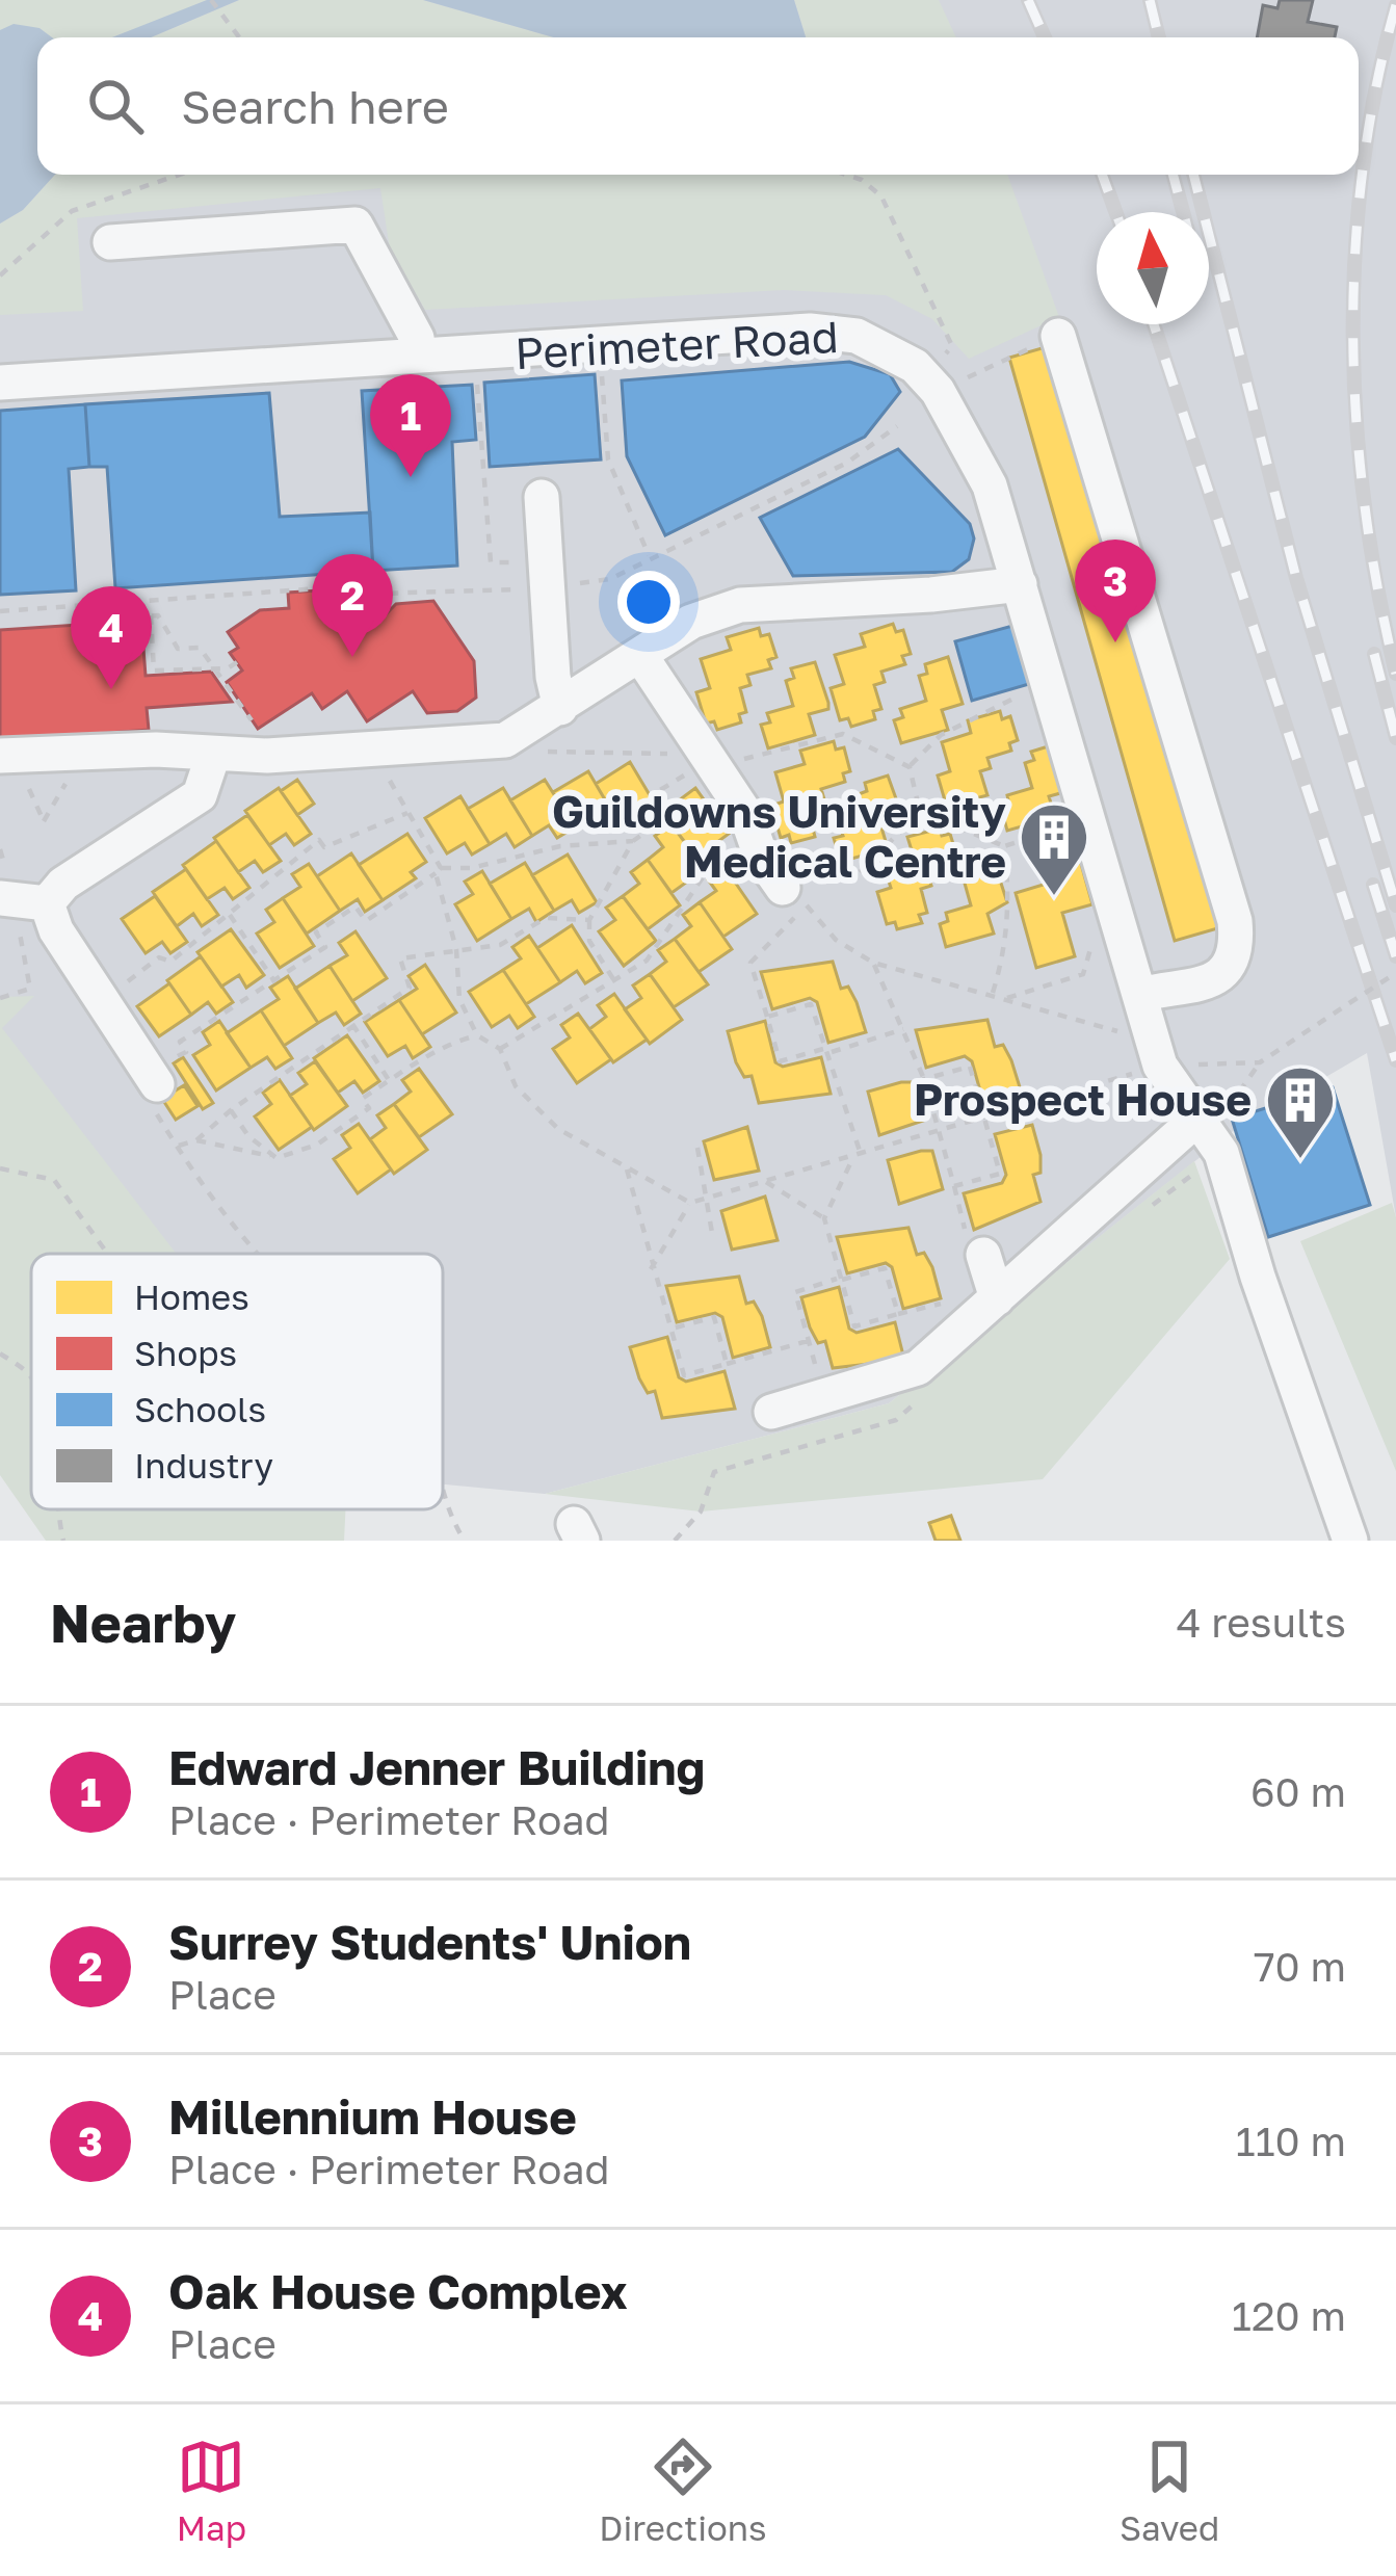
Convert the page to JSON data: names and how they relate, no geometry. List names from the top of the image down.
{
  "streets": {
    "street": ["Perimeter Road"]
  },
  "places": {
    "building": ["Guildowns University Medical Centre", "Prospect House"]
  },
  "legend": [
    "Homes",
    "Shops",
    "Schools",
    "Industry"
  ],
  "north": "top",
  "page": {
    "search": "Search here",
    "pins": [
      "1",
      "3",
      "2",
      "4"
    ],
    "heading": ["Nearby", "4 results"],
    "list": [
      {
        "mark": "1",
        "name": "Edward Jenner Building",
        "note": "Place · Perimeter Road",
        "value": "60 m"
      },
      {
        "mark": "2",
        "name": "Surrey Students' Union",
        "note": "Place",
        "value": "70 m"
      },
      {
        "mark": "3",
        "name": "Millennium House",
        "note": "Place · Perimeter Road",
        "value": "110 m"
      },
      {
        "mark": "4",
        "name": "Oak House Complex",
        "note": "Place",
        "value": "120 m"
      }
    ],
    "nav": ["Map", "Directions", "Saved"]
  }
}
